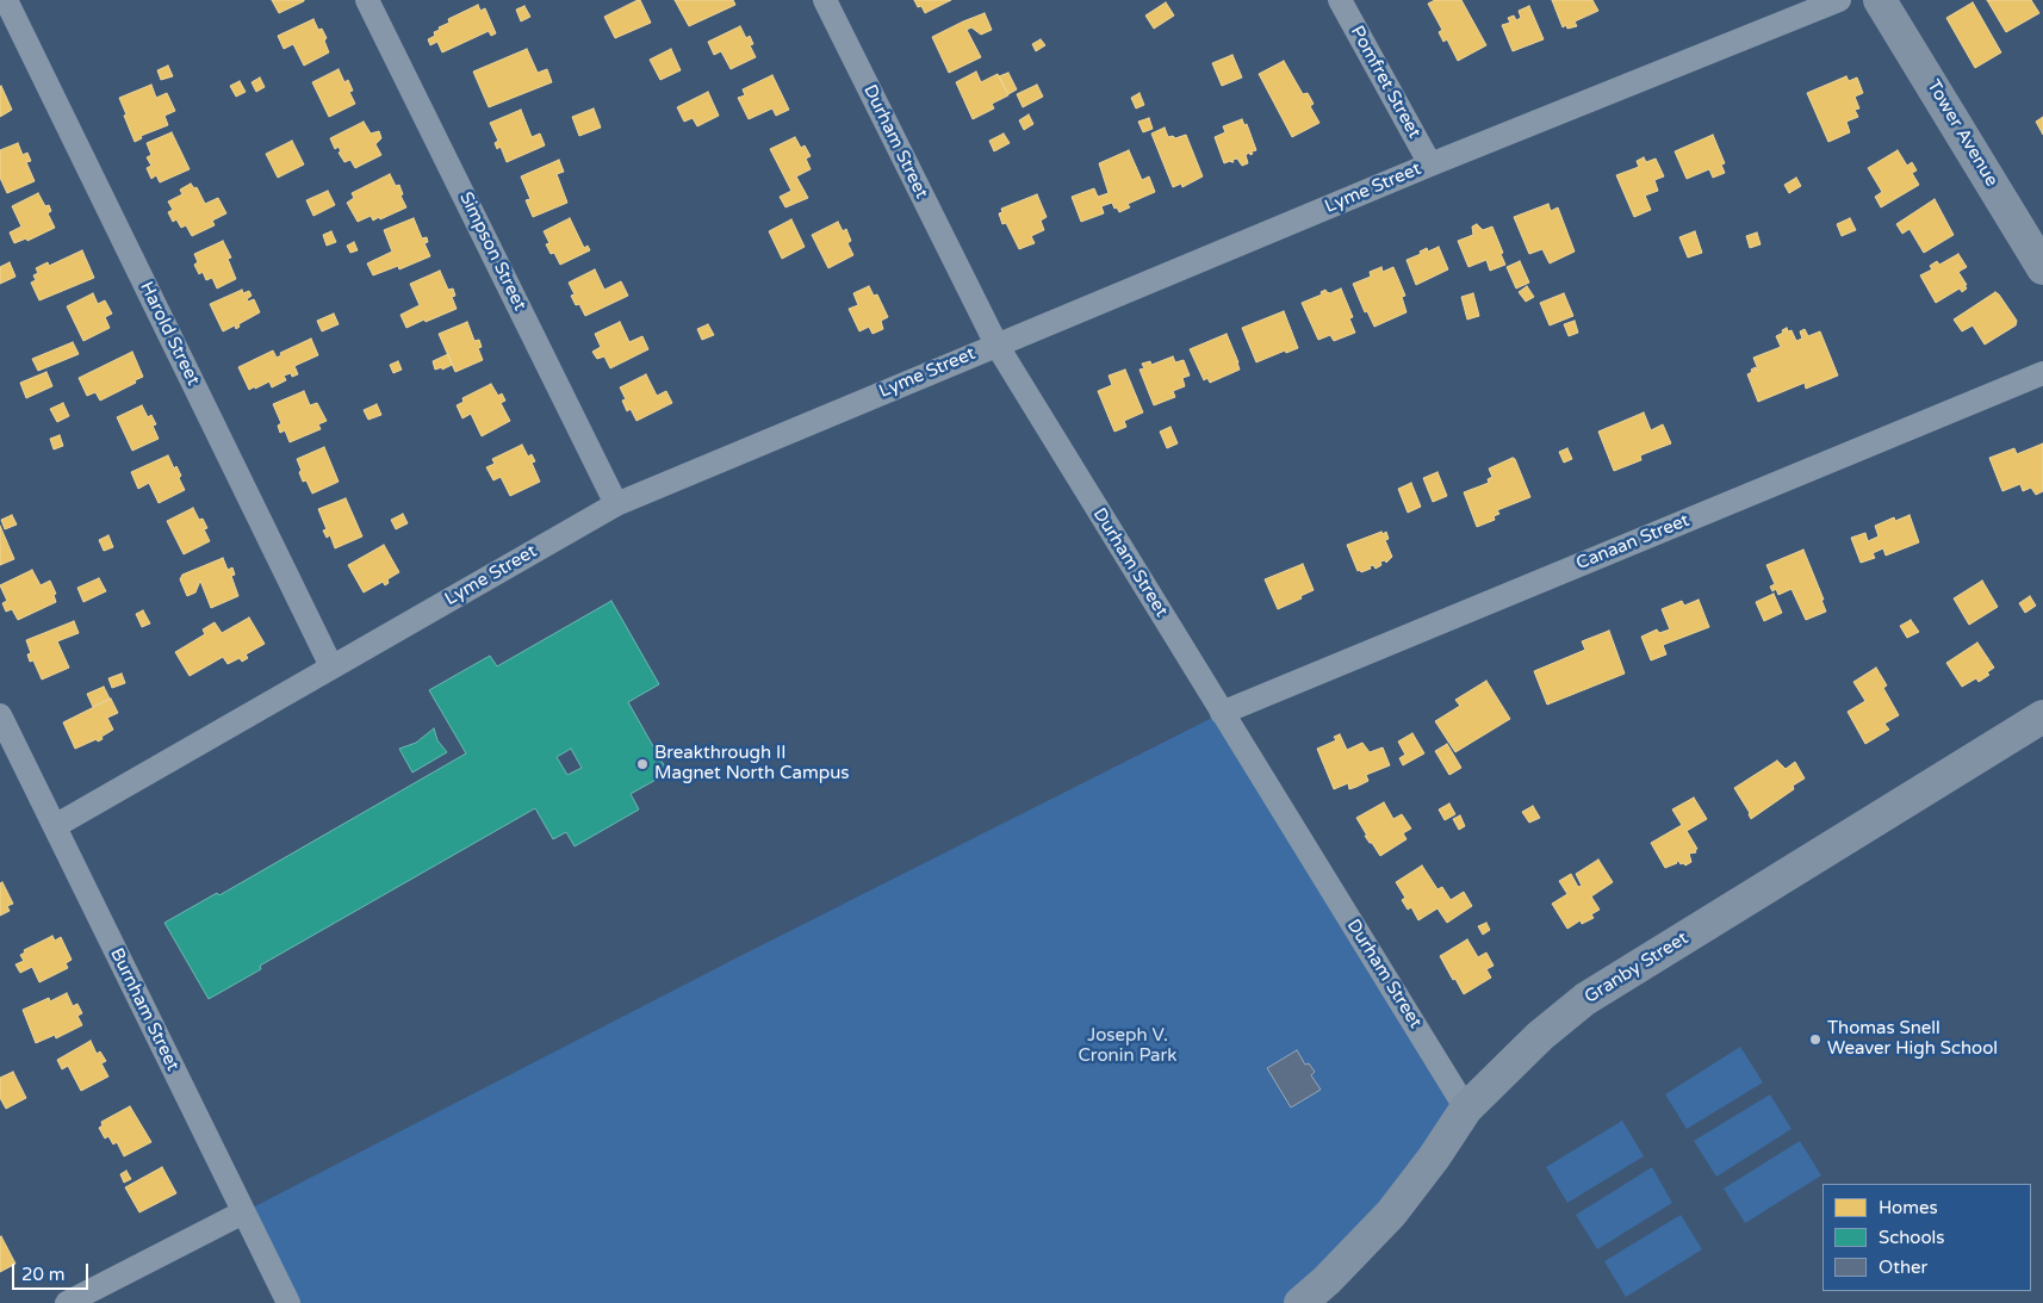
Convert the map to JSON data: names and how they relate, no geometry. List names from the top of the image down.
{
  "streets": {
    "main road": ["Tower Avenue", "Granby Street"],
    "street": [
      "Pomfret Street",
      "Durham Street",
      "Lyme Street",
      "Simpson Street",
      "Harold Street",
      "Canaan Street",
      "Burnham Street"
    ]
  },
  "crossings": [
    ["Pomfret Street", "Lyme Street"],
    ["Durham Street", "Lyme Street"],
    ["Durham Street", "Canaan Street"],
    ["Durham Street", "Granby Street"],
    ["Lyme Street", "Simpson Street"],
    ["Lyme Street", "Harold Street"],
    ["Lyme Street", "Burnham Street"]
  ],
  "parks": ["Joseph V. Cronin Park"],
  "places": ["Breakthrough II Magnet North Campus", "Thomas Snell Weaver High School"],
  "legend": ["Homes", "Schools", "Other"],
  "scale_bar": "20 m"
}
